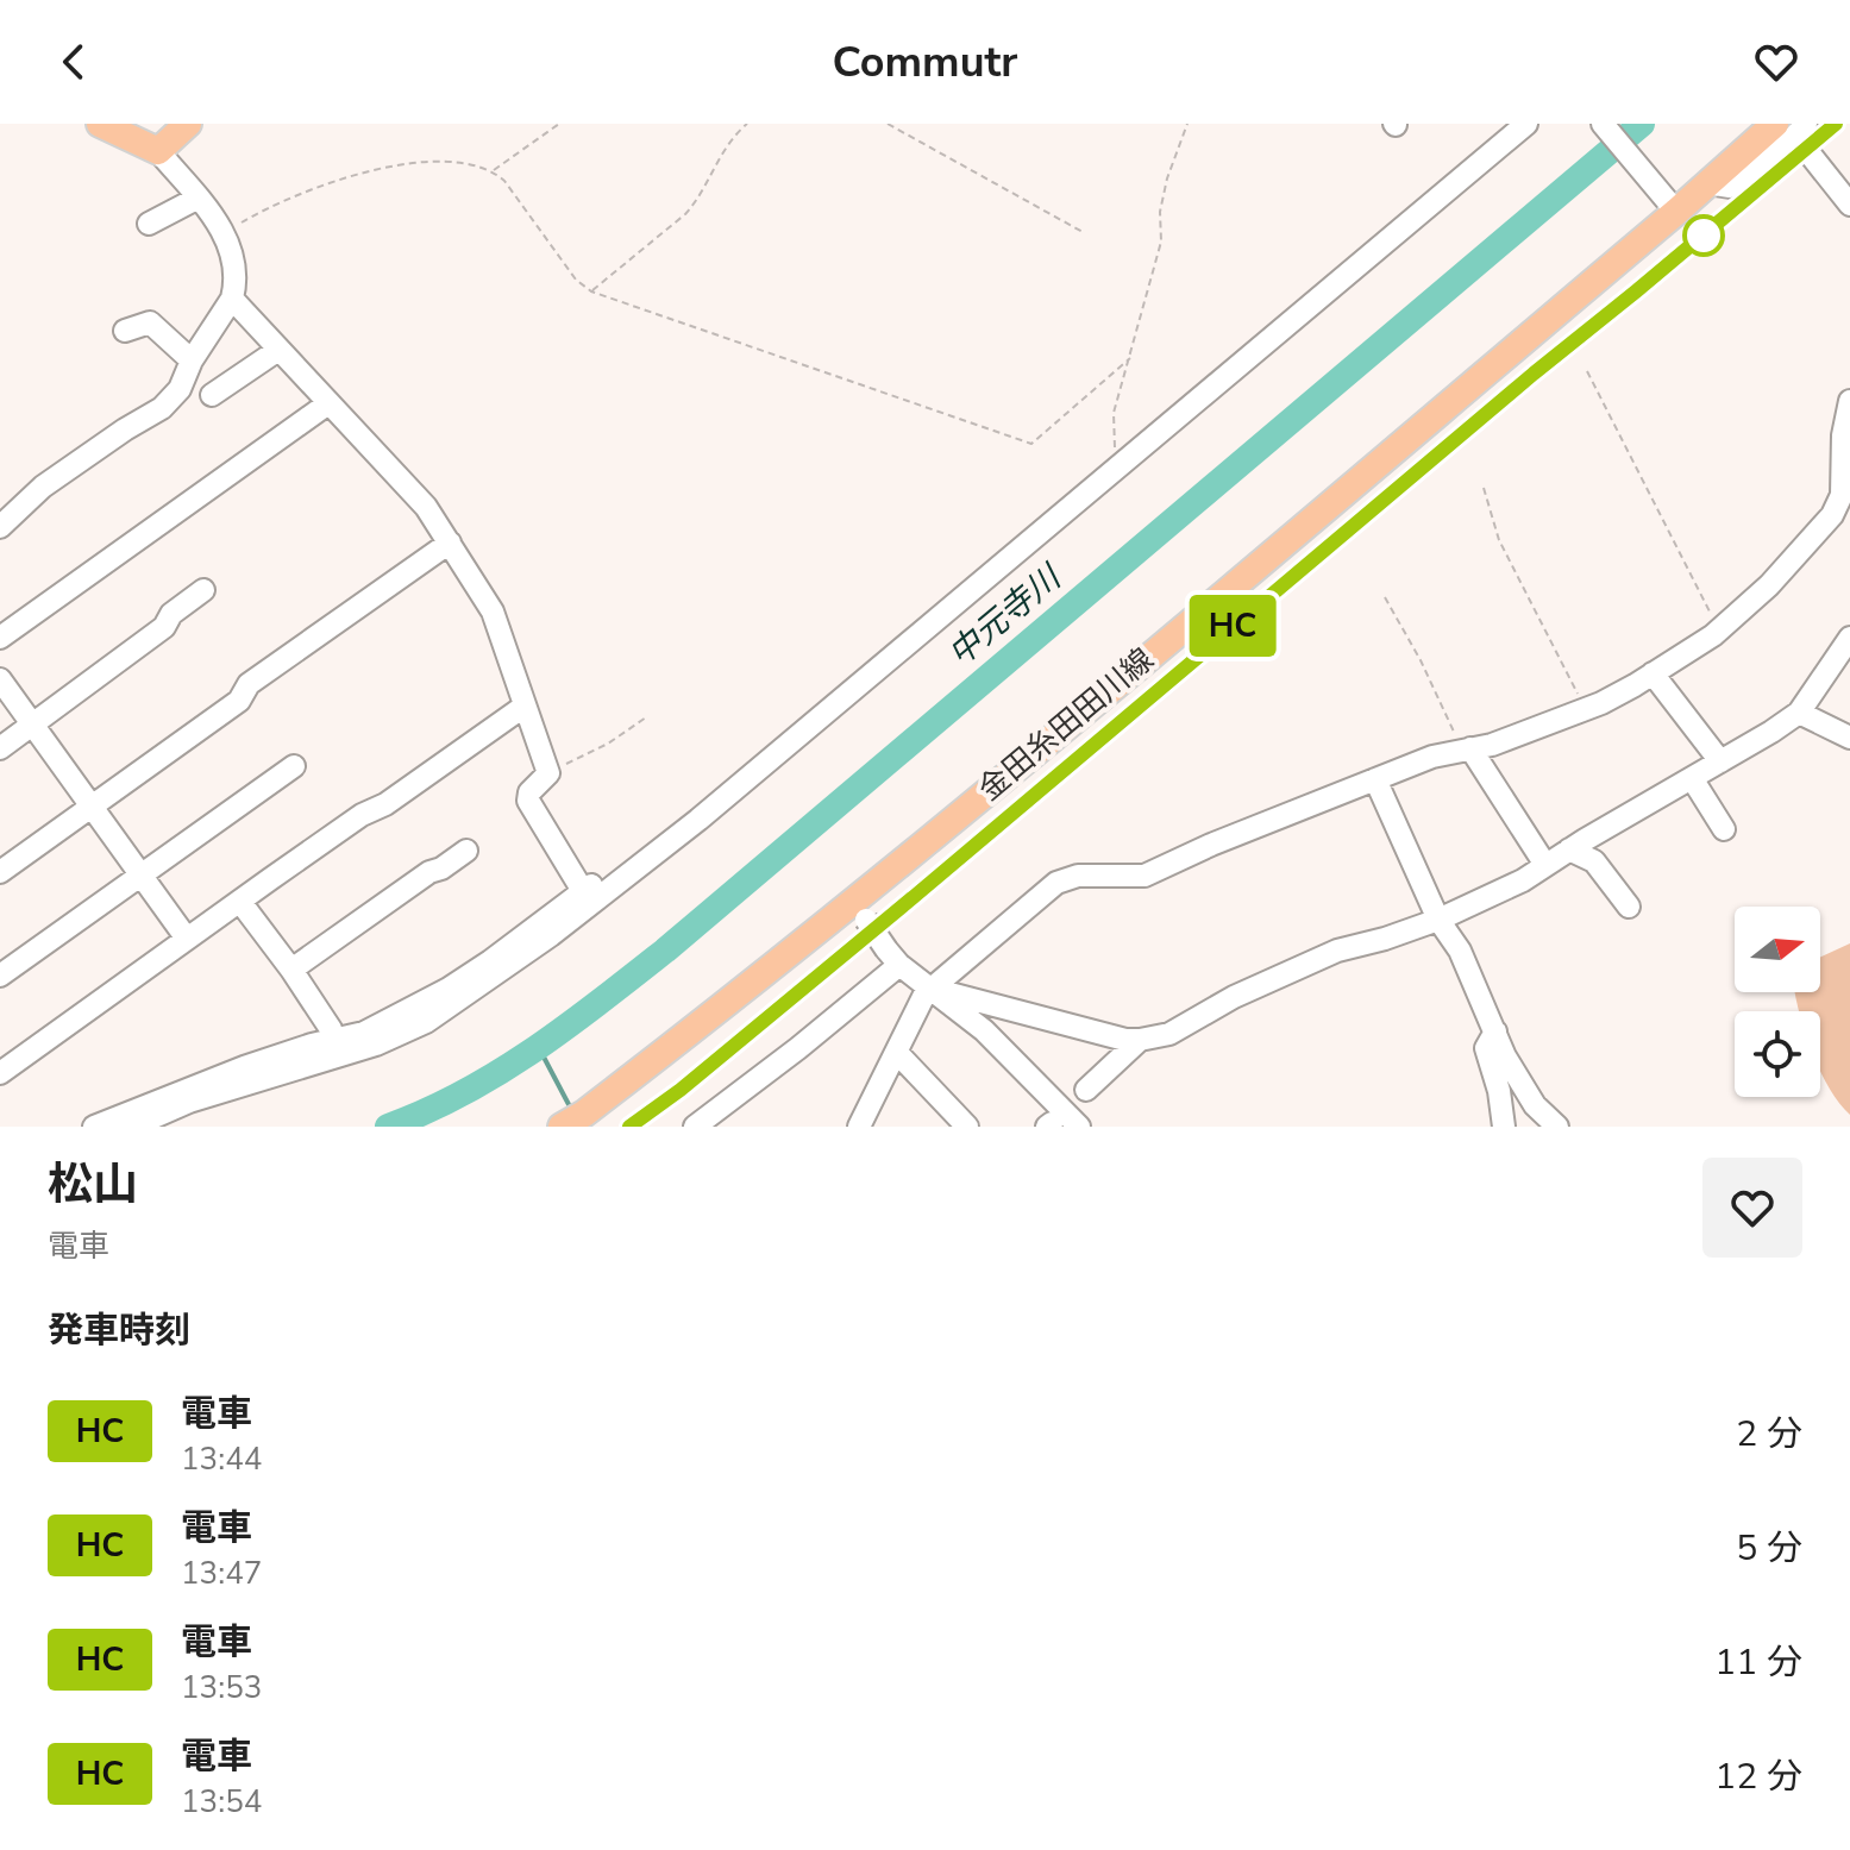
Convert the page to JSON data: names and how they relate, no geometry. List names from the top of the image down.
{
  "streets": {
    "main road": ["金田糸田田川線"]
  },
  "water": ["中元寺川"],
  "north": "right",
  "page": {
    "header": "Commutr",
    "on_map": "HC",
    "heading": [
      ["松山", "電車"],
      "発車時刻"
    ],
    "list": [
      {
        "mark": "HC",
        "name": "電車",
        "note": "13:44",
        "value": "2 分"
      },
      {
        "mark": "HC",
        "name": "電車",
        "note": "13:47",
        "value": "5 分"
      },
      {
        "mark": "HC",
        "name": "電車",
        "note": "13:53",
        "value": "11 分"
      },
      {
        "mark": "HC",
        "name": "電車",
        "note": "13:54",
        "value": "12 分"
      }
    ]
  }
}
